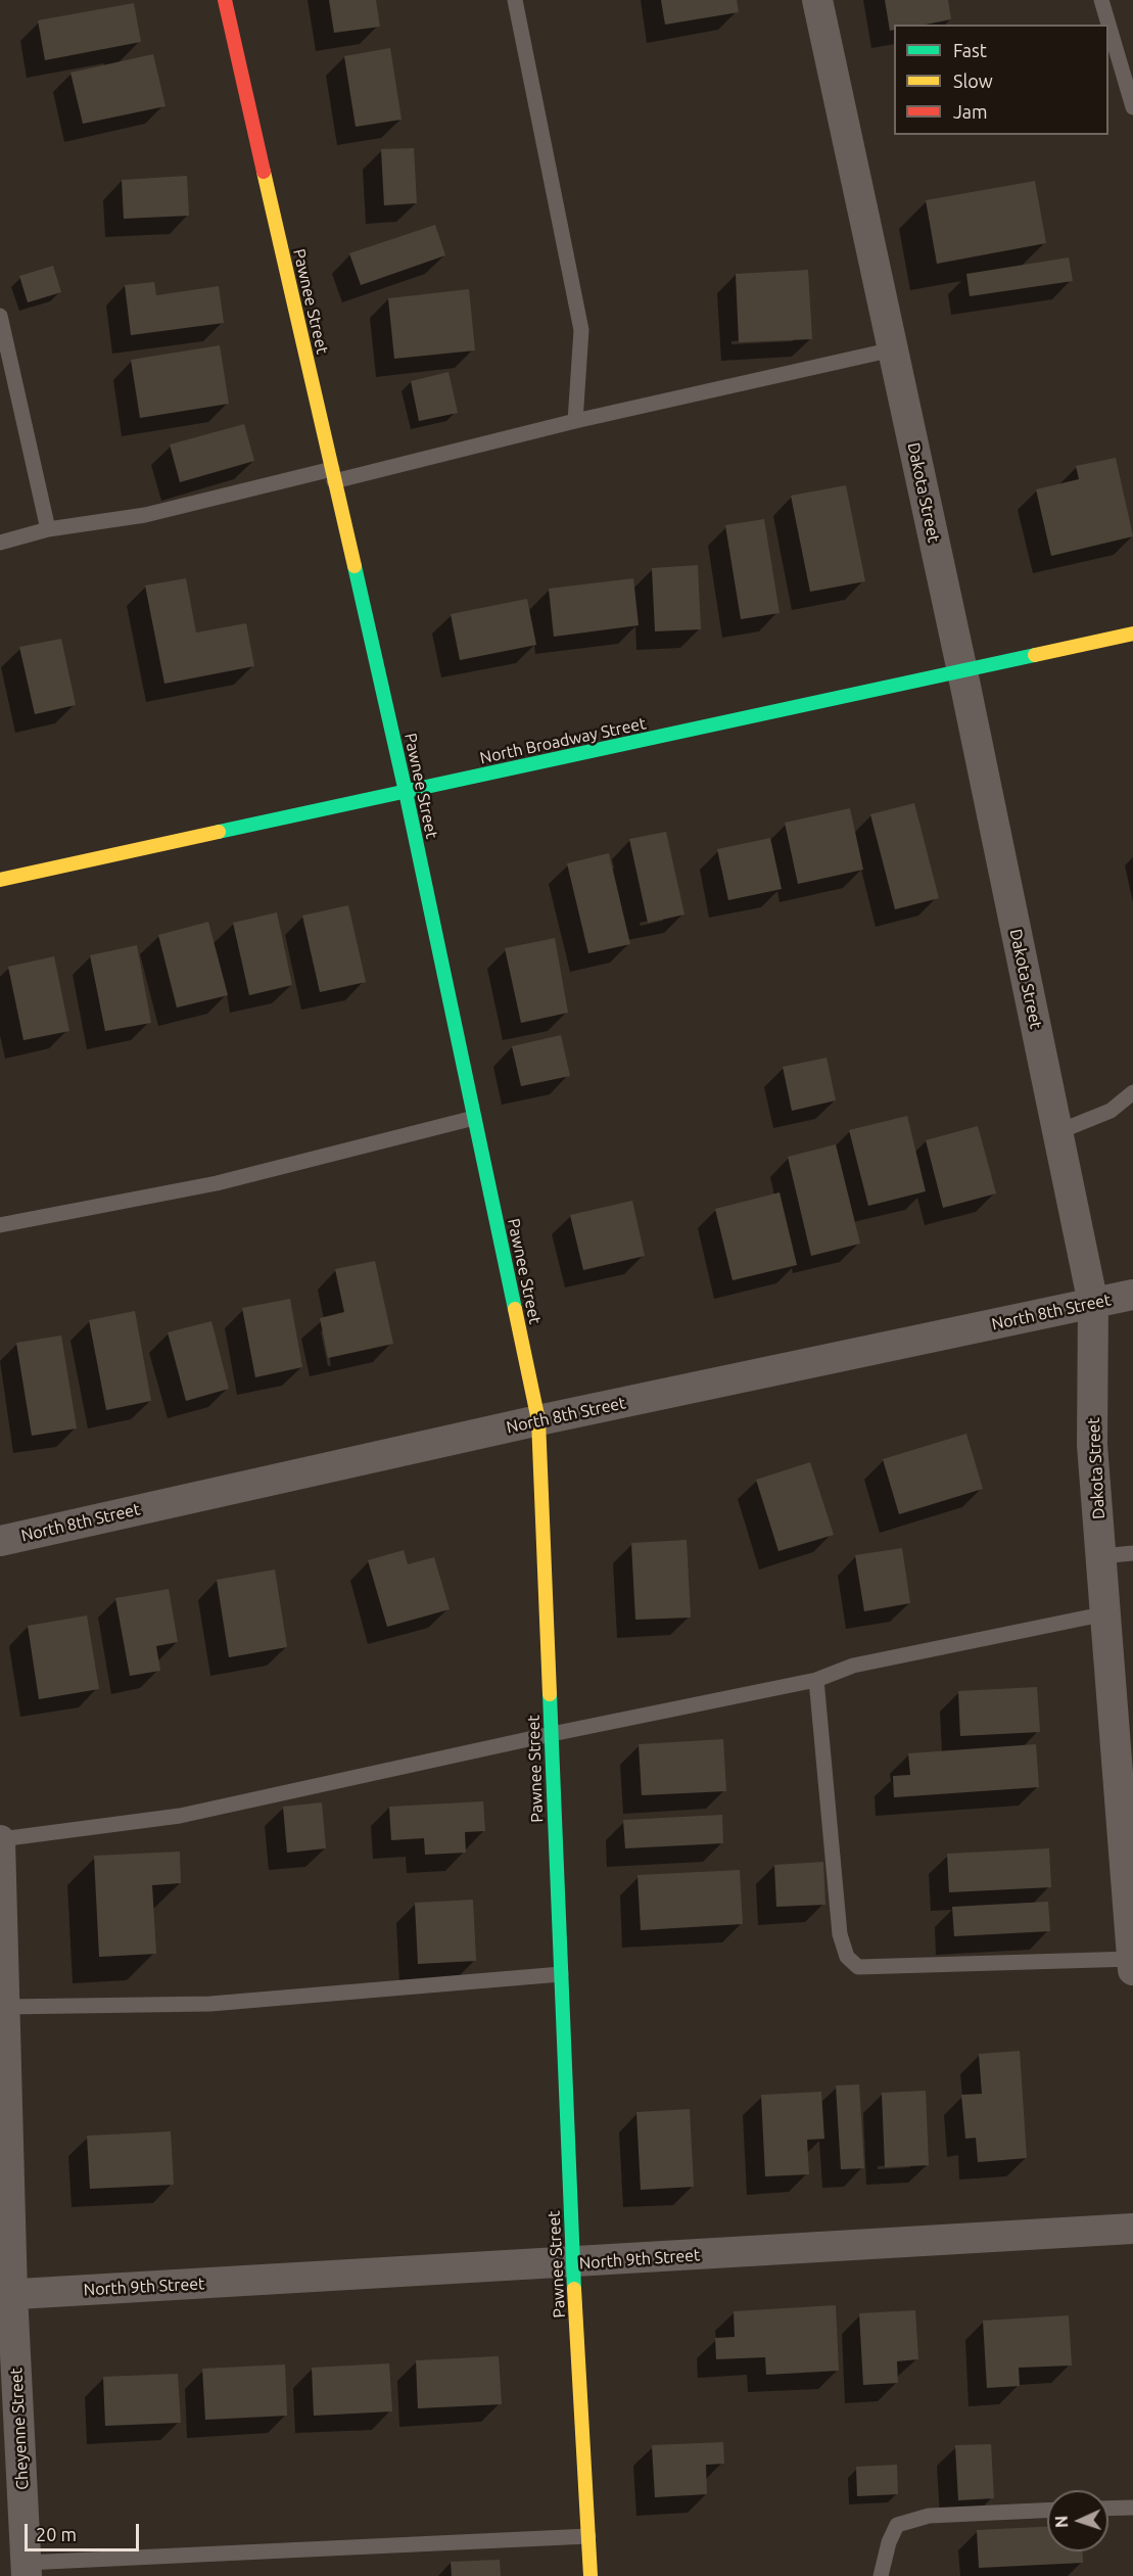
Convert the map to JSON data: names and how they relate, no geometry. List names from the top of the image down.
{
  "streets": {
    "street": [
      "Pawnee Street",
      "Dakota Street",
      "North Broadway Street",
      "North 8th Street",
      "North 9th Street",
      "Cheyenne Street"
    ]
  },
  "crossings": [
    ["Pawnee Street", "North Broadway Street"],
    ["Pawnee Street", "North 8th Street"],
    ["Pawnee Street", "North 9th Street"],
    ["Dakota Street", "North Broadway Street"],
    ["Dakota Street", "North 8th Street"],
    ["North 9th Street", "Cheyenne Street"]
  ],
  "legend": ["Fast", "Slow", "Jam"],
  "scale_bar": "20 m",
  "north": "left"
}
